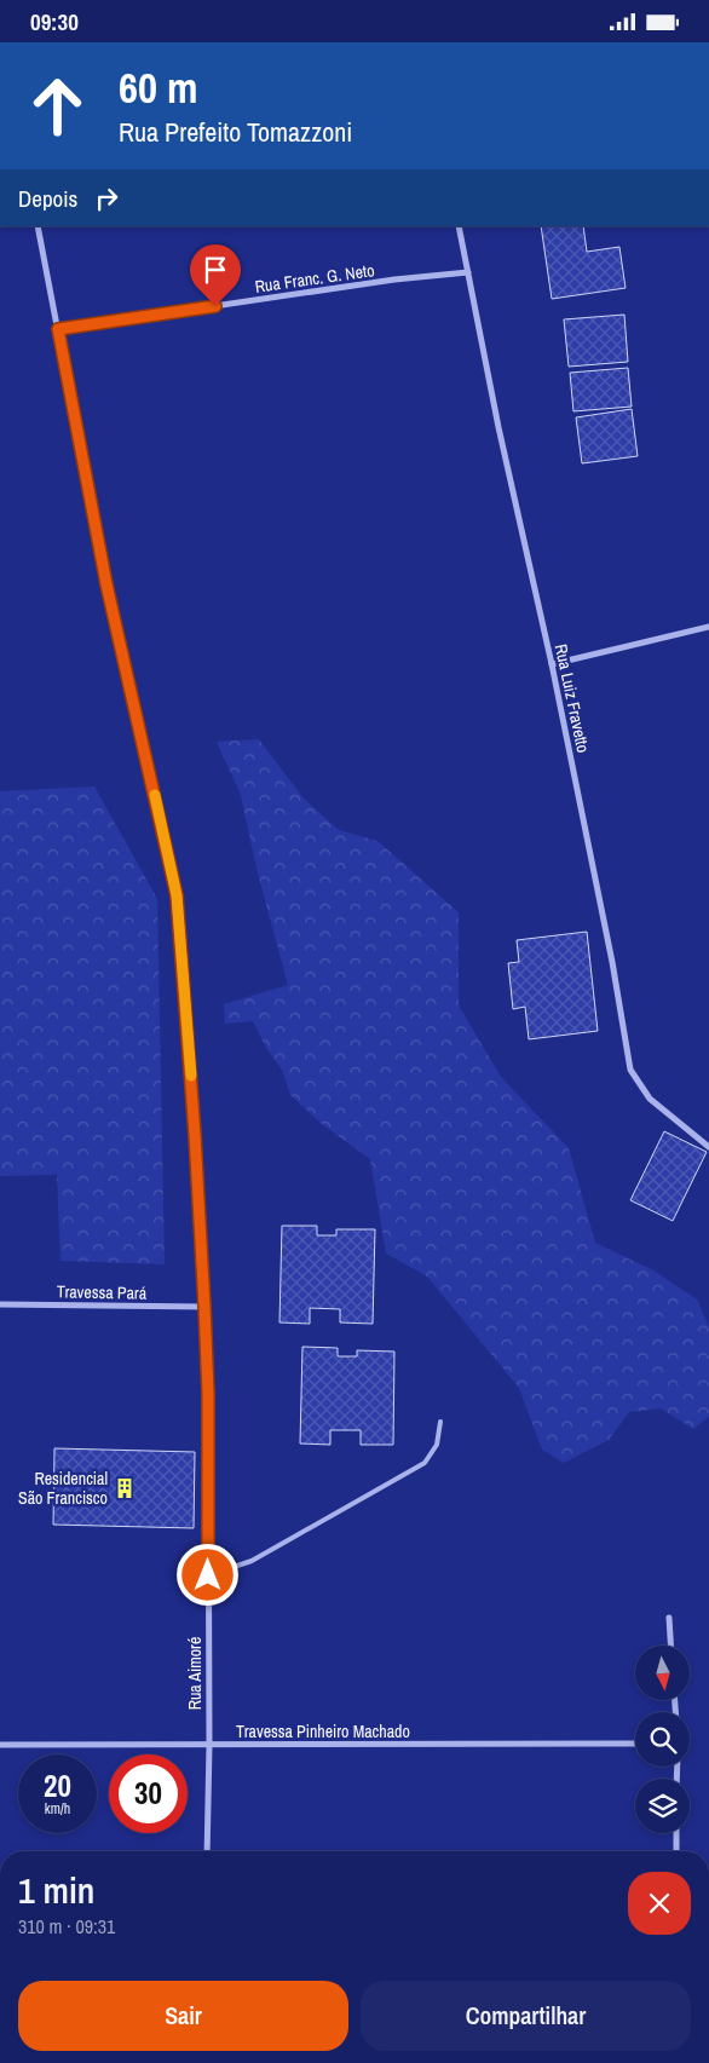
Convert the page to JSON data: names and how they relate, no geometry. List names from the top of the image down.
{
  "streets": {
    "street": [
      "Rua Franc. G. Neto",
      "Rua Luiz Fravetto",
      "Travessa Pará",
      "Rua Aimoré",
      "Travessa Pinheiro Machado"
    ]
  },
  "crossings": [
    ["Rua Franc. G. Neto", "Rua Luiz Fravetto"],
    ["Rua Franc. G. Neto", "Rua Aimoré"],
    ["Travessa Pará", "Rua Aimoré"],
    ["Rua Aimoré", "Travessa Pinheiro Machado"]
  ],
  "places": {
    "building": ["Residencial São Francisco"]
  },
  "north": "bottom",
  "page": {
    "status": "09:30",
    "turn": ["60 m", "Rua Prefeito Tomazzoni"],
    "then": "Depois",
    "speed": "20 km/h",
    "limit": "30",
    "heading": ["1 min", "310 m · 09:31"],
    "buttons": ["Sair", "Compartilhar"]
  }
}
